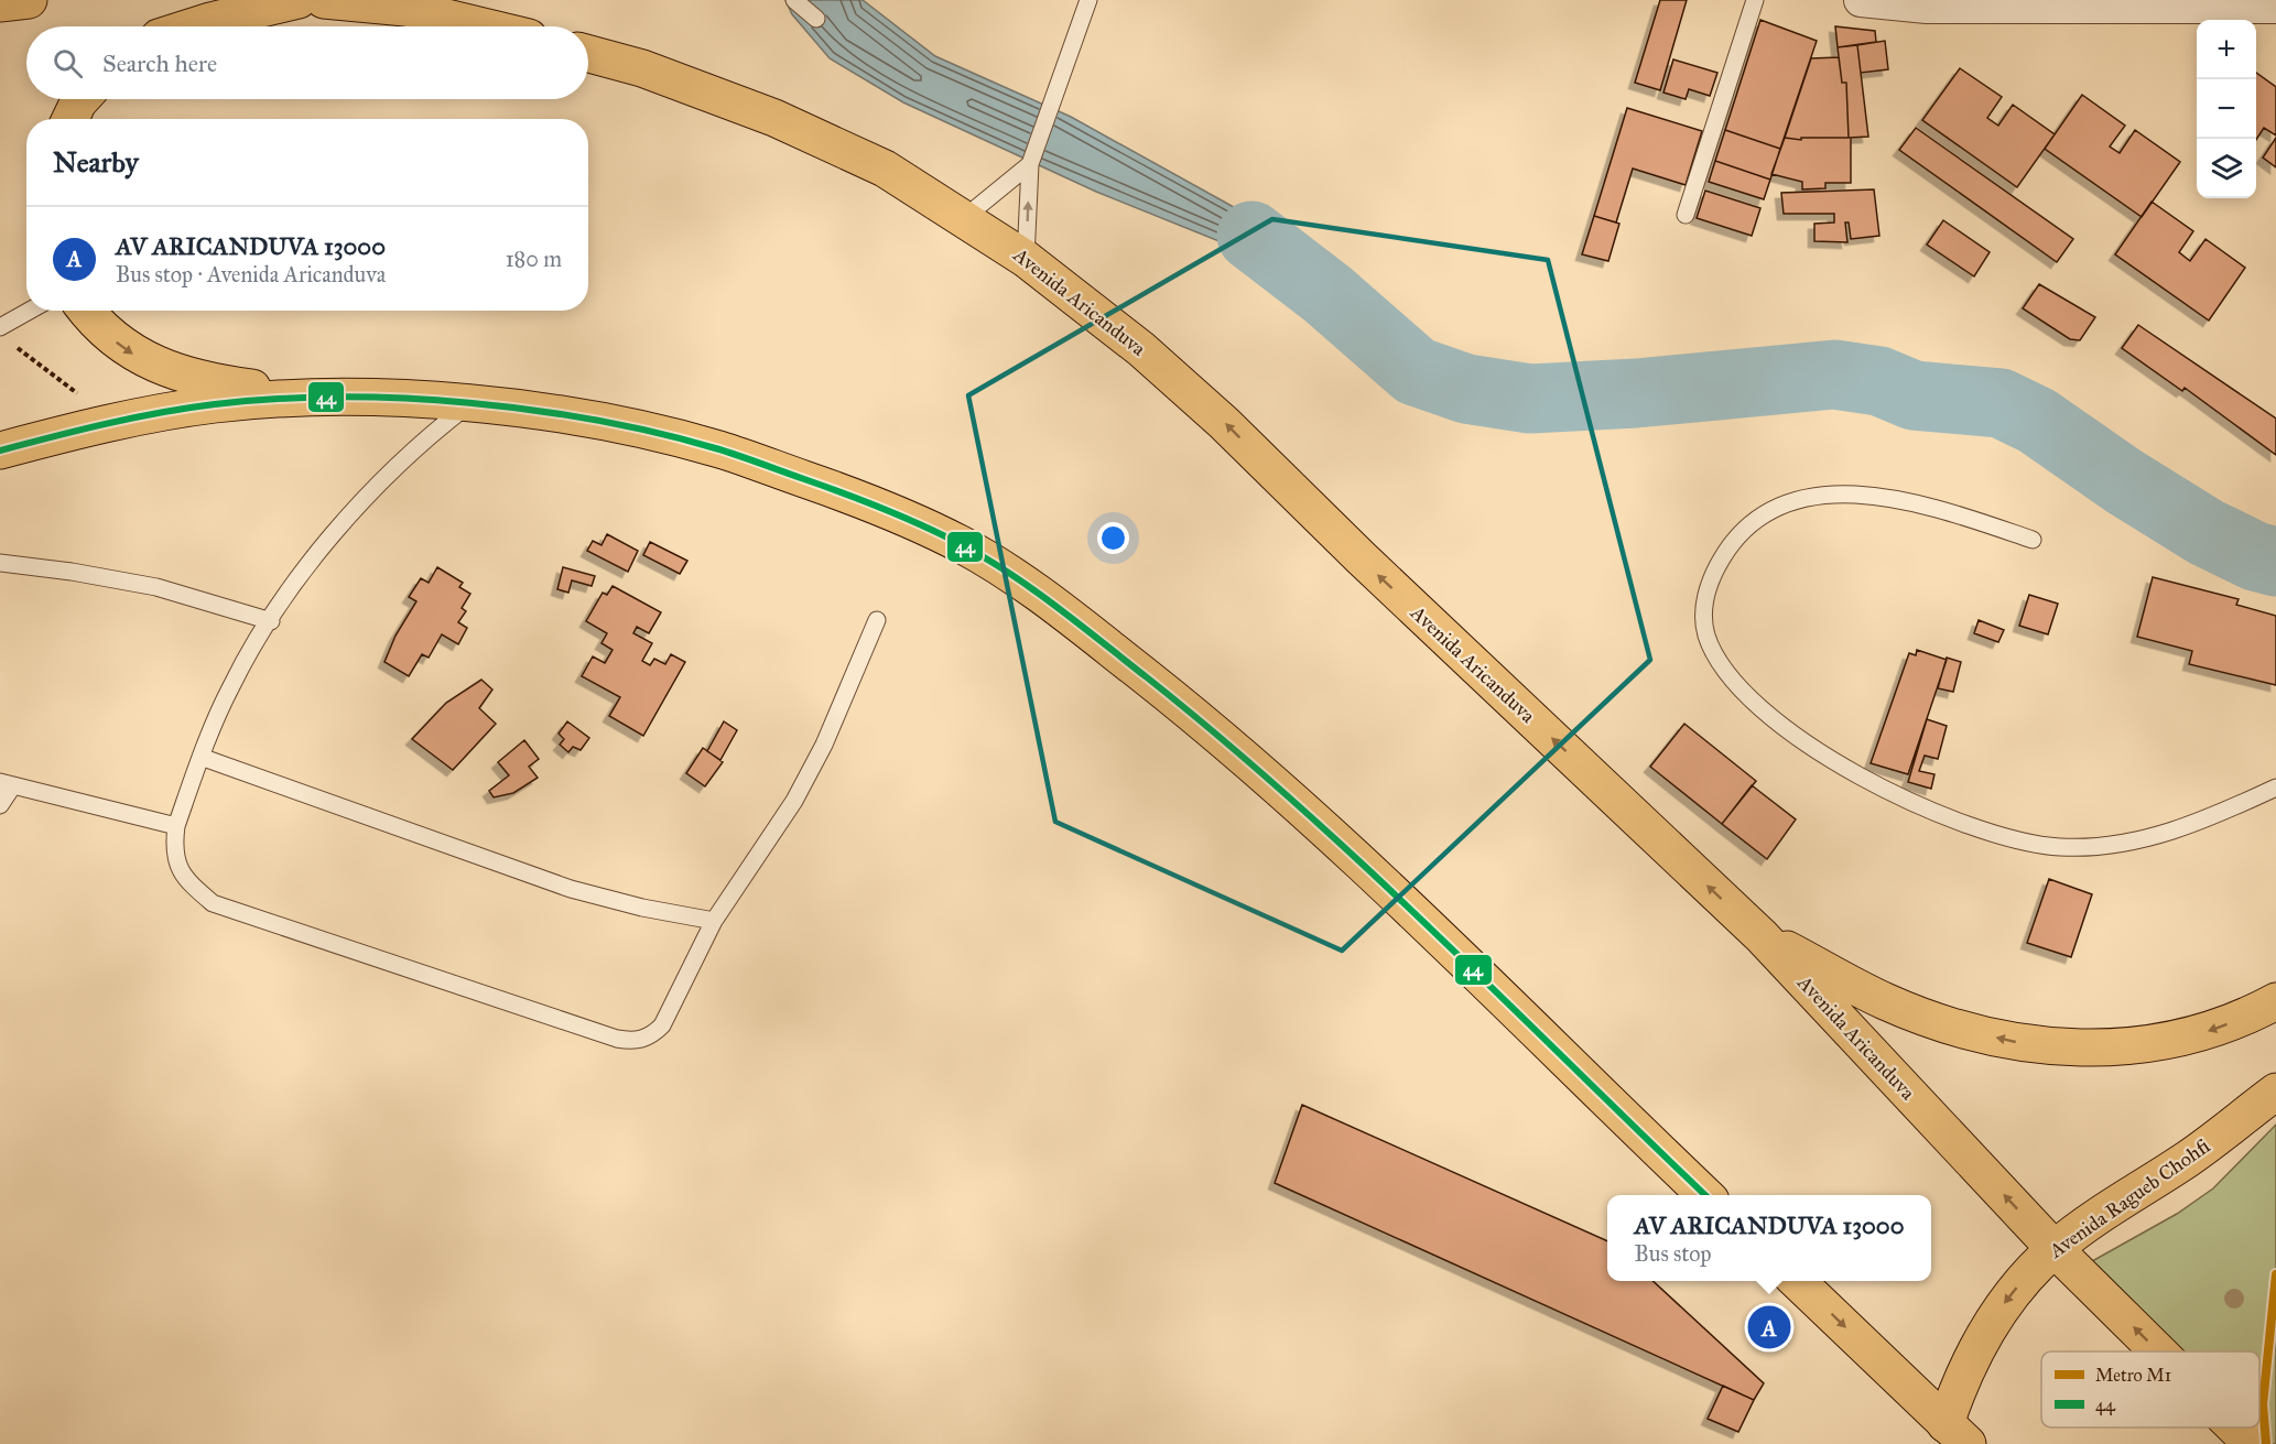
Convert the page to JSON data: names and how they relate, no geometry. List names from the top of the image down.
{
  "streets": {
    "main road": ["Avenida Aricanduva", "Avenida Ragueb Chohfi"]
  },
  "crossings": [
    ["Avenida Aricanduva", "Avenida Ragueb Chohfi"]
  ],
  "one_way": ["Avenida Ragueb Chohfi"],
  "lines": ["transit line 44", "metro line M1"],
  "legend": ["Metro M1", "44"],
  "page": {
    "map_buttons": ["+", "−"],
    "search": "Search here",
    "heading": "Nearby",
    "list": [
      {
        "mark": "A",
        "name": "AV ARICANDUVA 13000",
        "note": "Bus stop · Avenida Aricanduva",
        "value": "180 m"
      }
    ],
    "popup": ["AV ARICANDUVA 13000", "Bus stop"],
    "pins": "A"
  }
}
